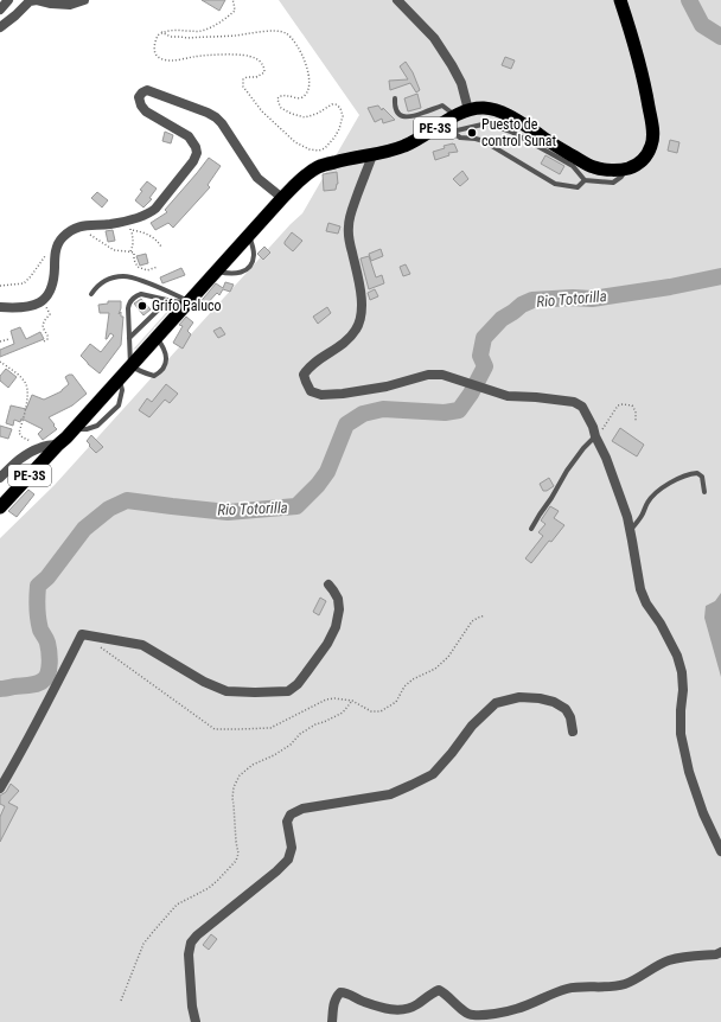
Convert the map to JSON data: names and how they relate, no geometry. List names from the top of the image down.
{
  "streets": {
    "highway": ["PE-3S"]
  },
  "water": ["Rio Totorilla"],
  "places": ["Puesto de control Sunat", "Grifo Paluco"]
}
